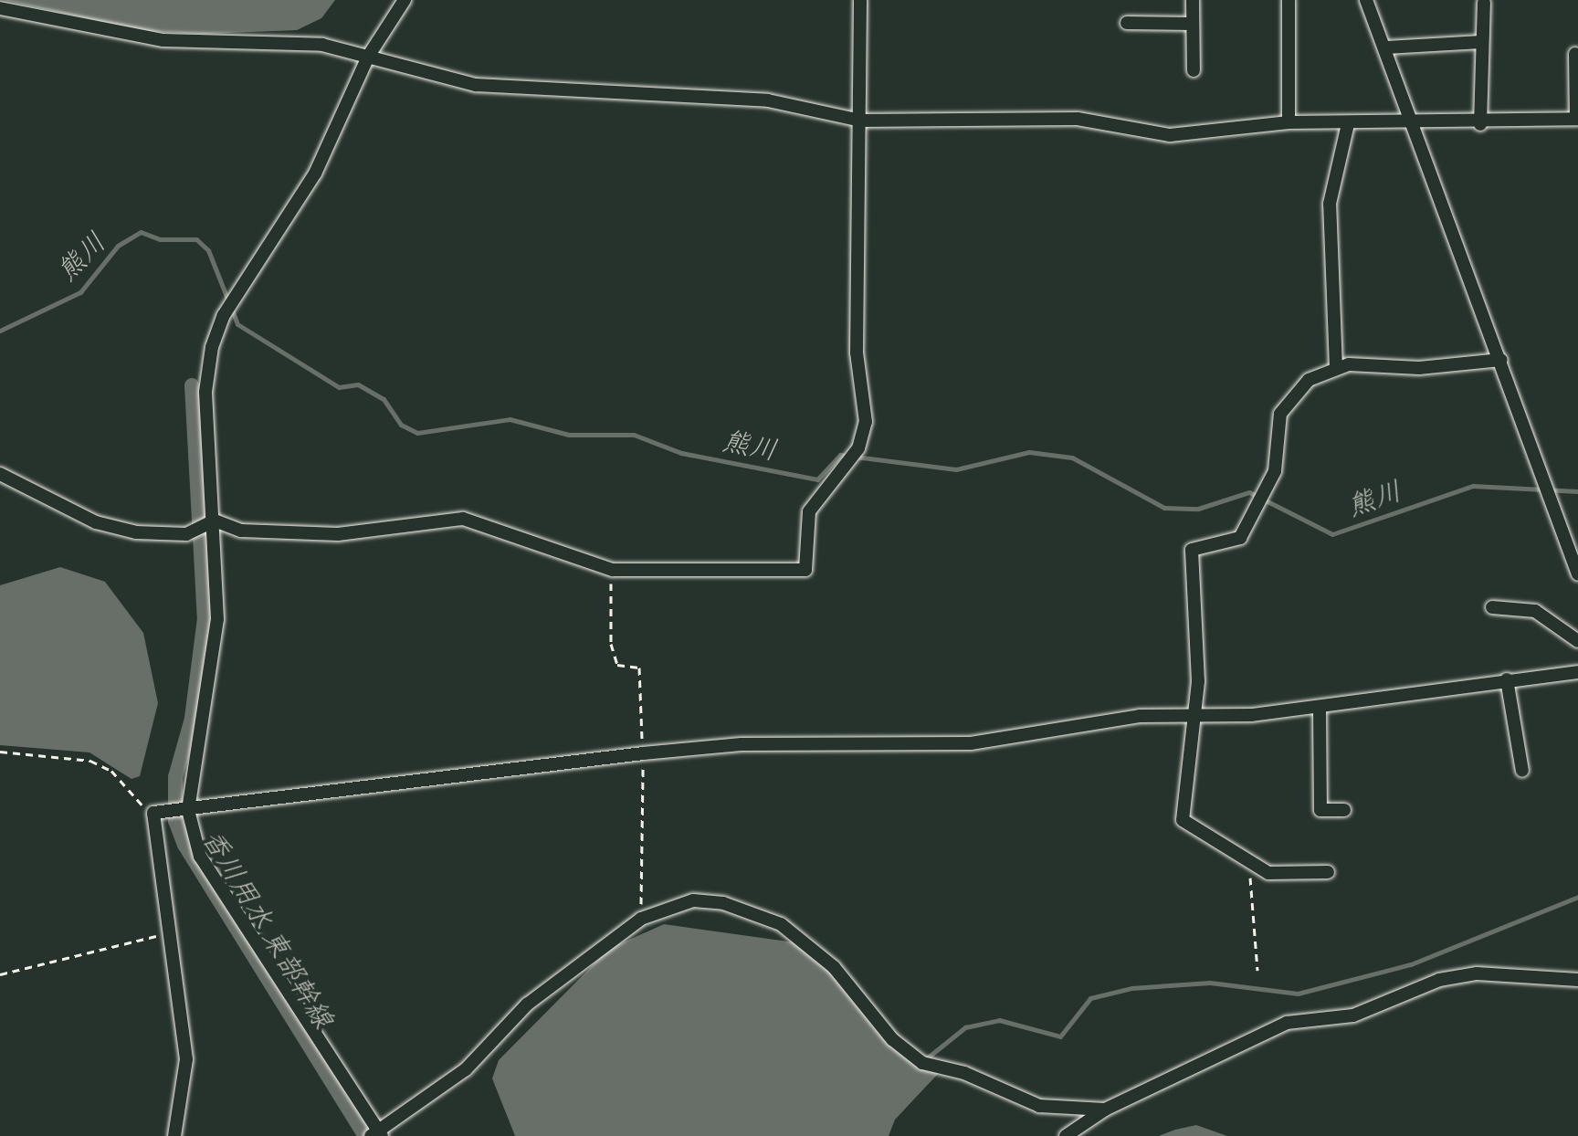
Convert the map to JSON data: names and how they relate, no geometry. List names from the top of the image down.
{
  "water": ["熊川", "香川用水 東部幹線"]
}
